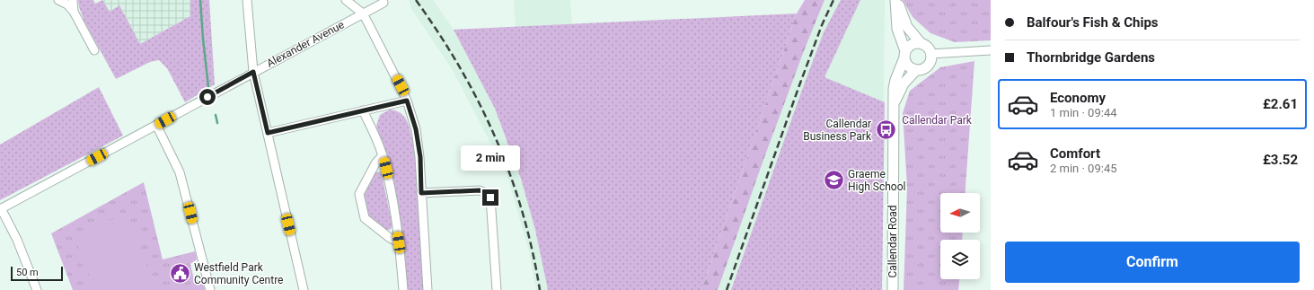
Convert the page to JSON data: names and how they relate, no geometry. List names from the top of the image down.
{
  "streets": {
    "main road": ["Callendar Road"],
    "street": ["Alexander Avenue"]
  },
  "parks": ["Callendar Park"],
  "places": {
    "bus stop": ["Callendar Business Park"],
    "school or university": ["Graeme High School"],
    "public building": ["Westfield Park Community Centre"]
  },
  "scale_bar": "50 m",
  "north": "left",
  "page": {
    "banner": ["Balfour's Fish & Chips", "Thornbridge Gardens"],
    "list": [
      {
        "name": "Economy",
        "note": "1 min · 09:44",
        "value": "£2.61"
      },
      {
        "name": "Comfort",
        "note": "2 min · 09:45",
        "value": "£3.52"
      }
    ],
    "bubble": "2 min",
    "buttons": "Confirm",
    "scale": "50 m"
  }
}
